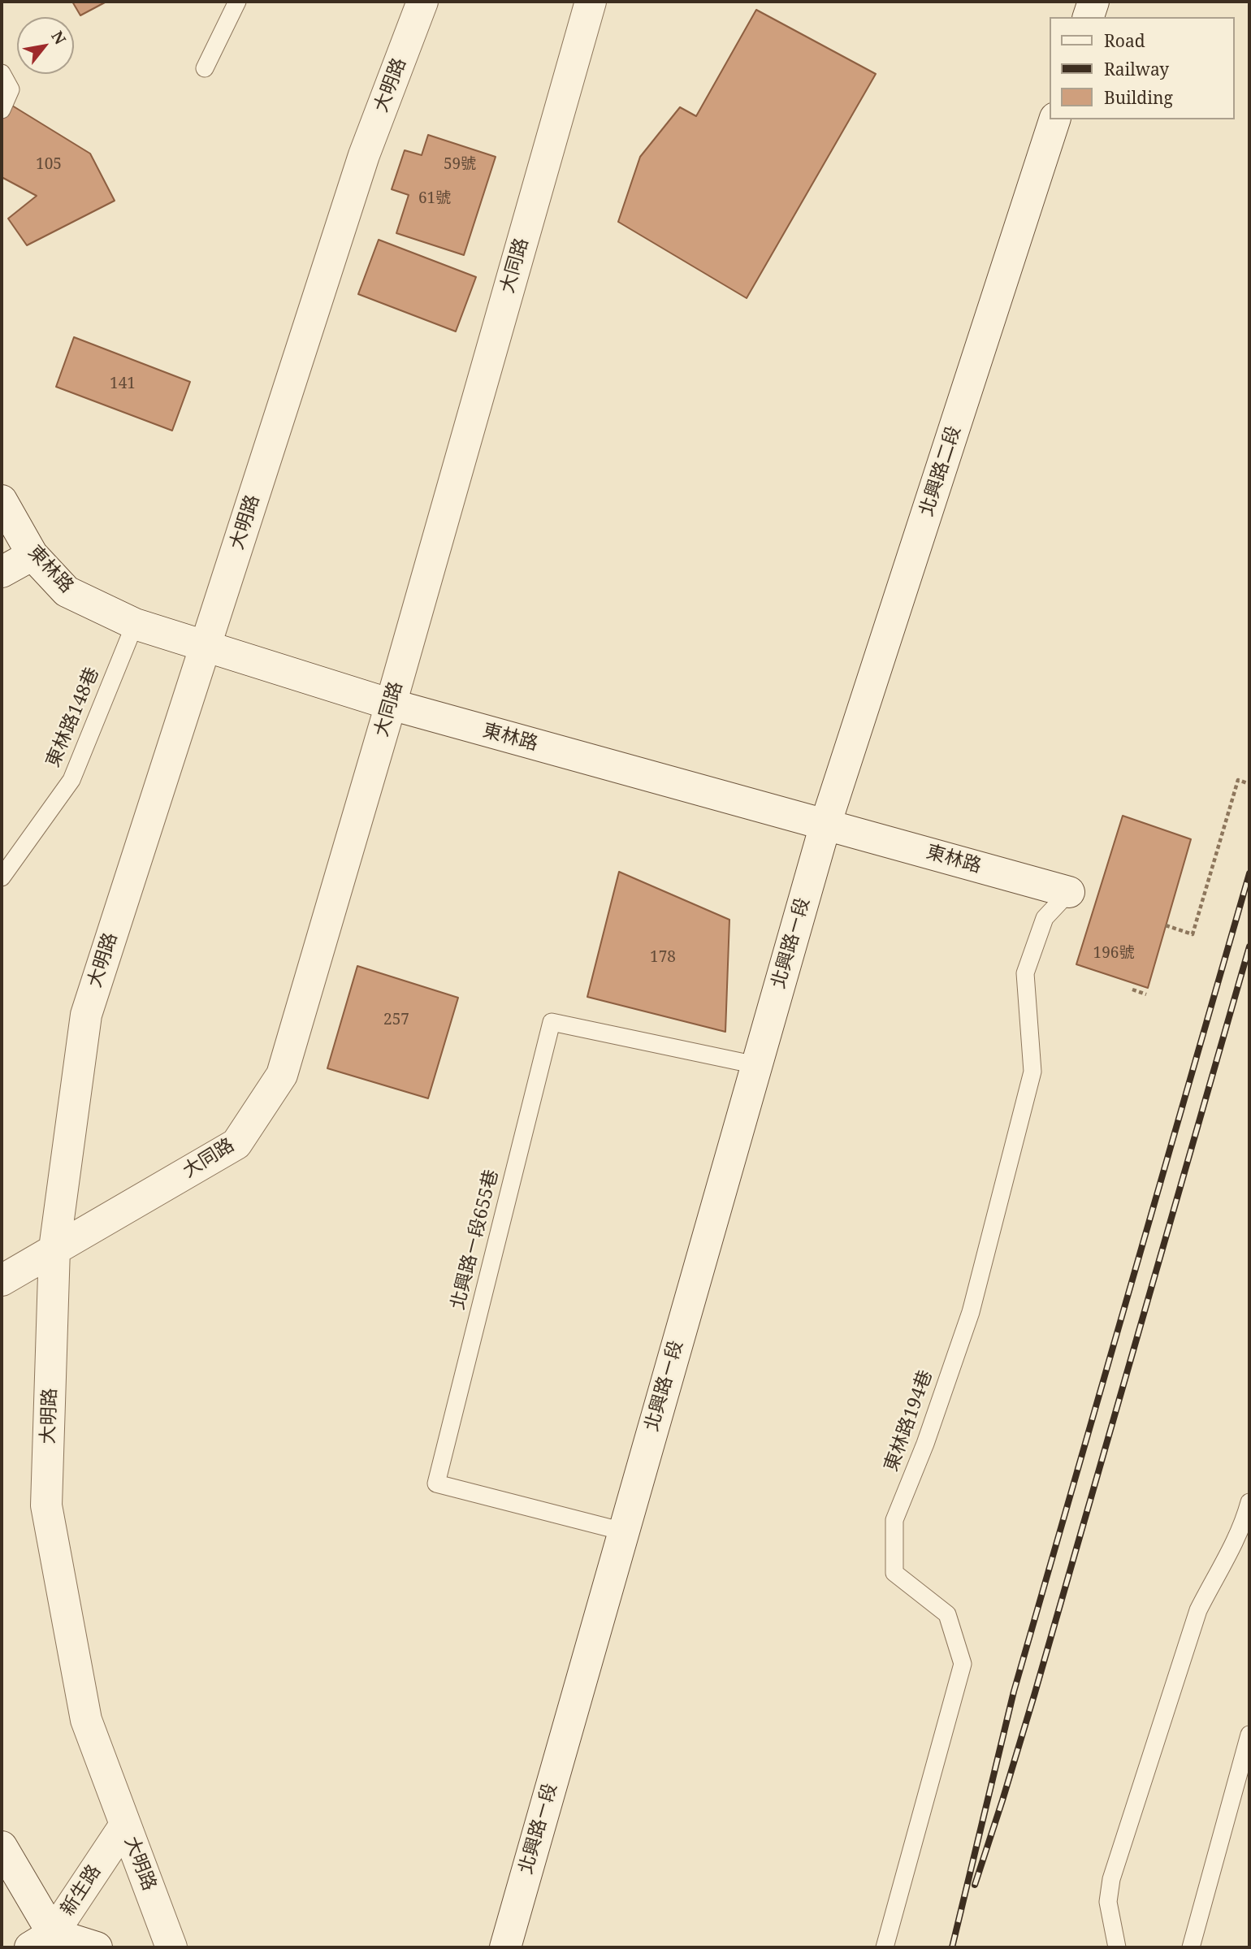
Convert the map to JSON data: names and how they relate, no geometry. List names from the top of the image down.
{
  "streets": {
    "street": [
      "大明路",
      "大同路",
      "北興路二段",
      "東林路",
      "北興路ㄧ段",
      "新生路"
    ],
    "lane": ["東林路148巷", "北興路ㄧ段655巷", "東林路194巷"]
  },
  "crossings": [
    ["大明路", "大同路"],
    ["大明路", "東林路"],
    ["大明路", "新生路"],
    ["大同路", "東林路"],
    ["北興路二段", "東林路"],
    ["北興路二段", "北興路ㄧ段"],
    ["東林路", "東林路148巷"],
    ["東林路", "北興路ㄧ段"],
    ["東林路", "東林路194巷"],
    ["北興路ㄧ段", "北興路ㄧ段655巷"]
  ],
  "house_numbers": [
    "105",
    "59號",
    "61號",
    "141",
    "196號",
    "178",
    "257"
  ],
  "legend": ["Road", "Railway", "Building"],
  "north": "top right"
}
